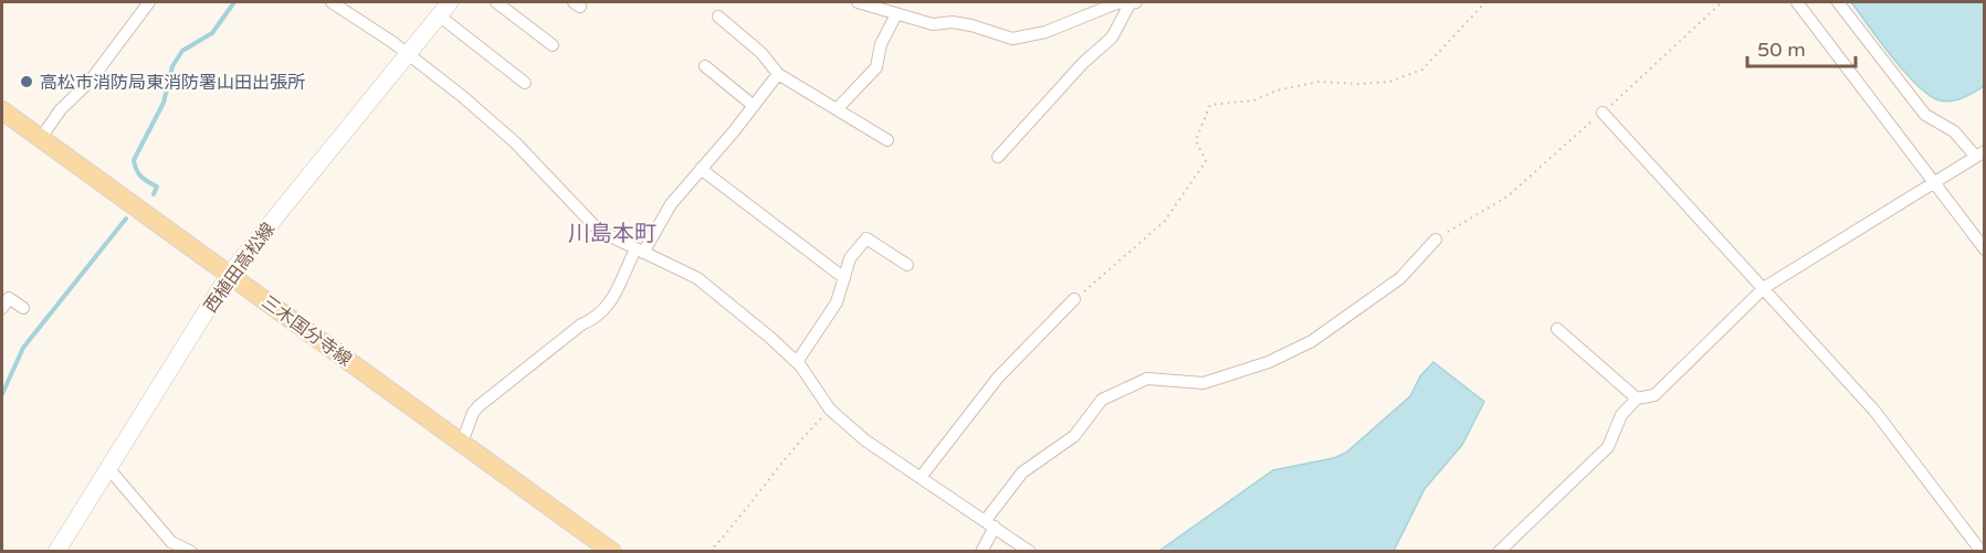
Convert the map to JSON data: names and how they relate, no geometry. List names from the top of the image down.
{
  "streets": {
    "main road": ["西植田高松線", "三木国分寺線"]
  },
  "crossings": [
    ["西植田高松線", "三木国分寺線"]
  ],
  "districts": ["川島本町"],
  "places": ["高松市消防局東消防署山田出張所"],
  "scale_bar": "50 m"
}
